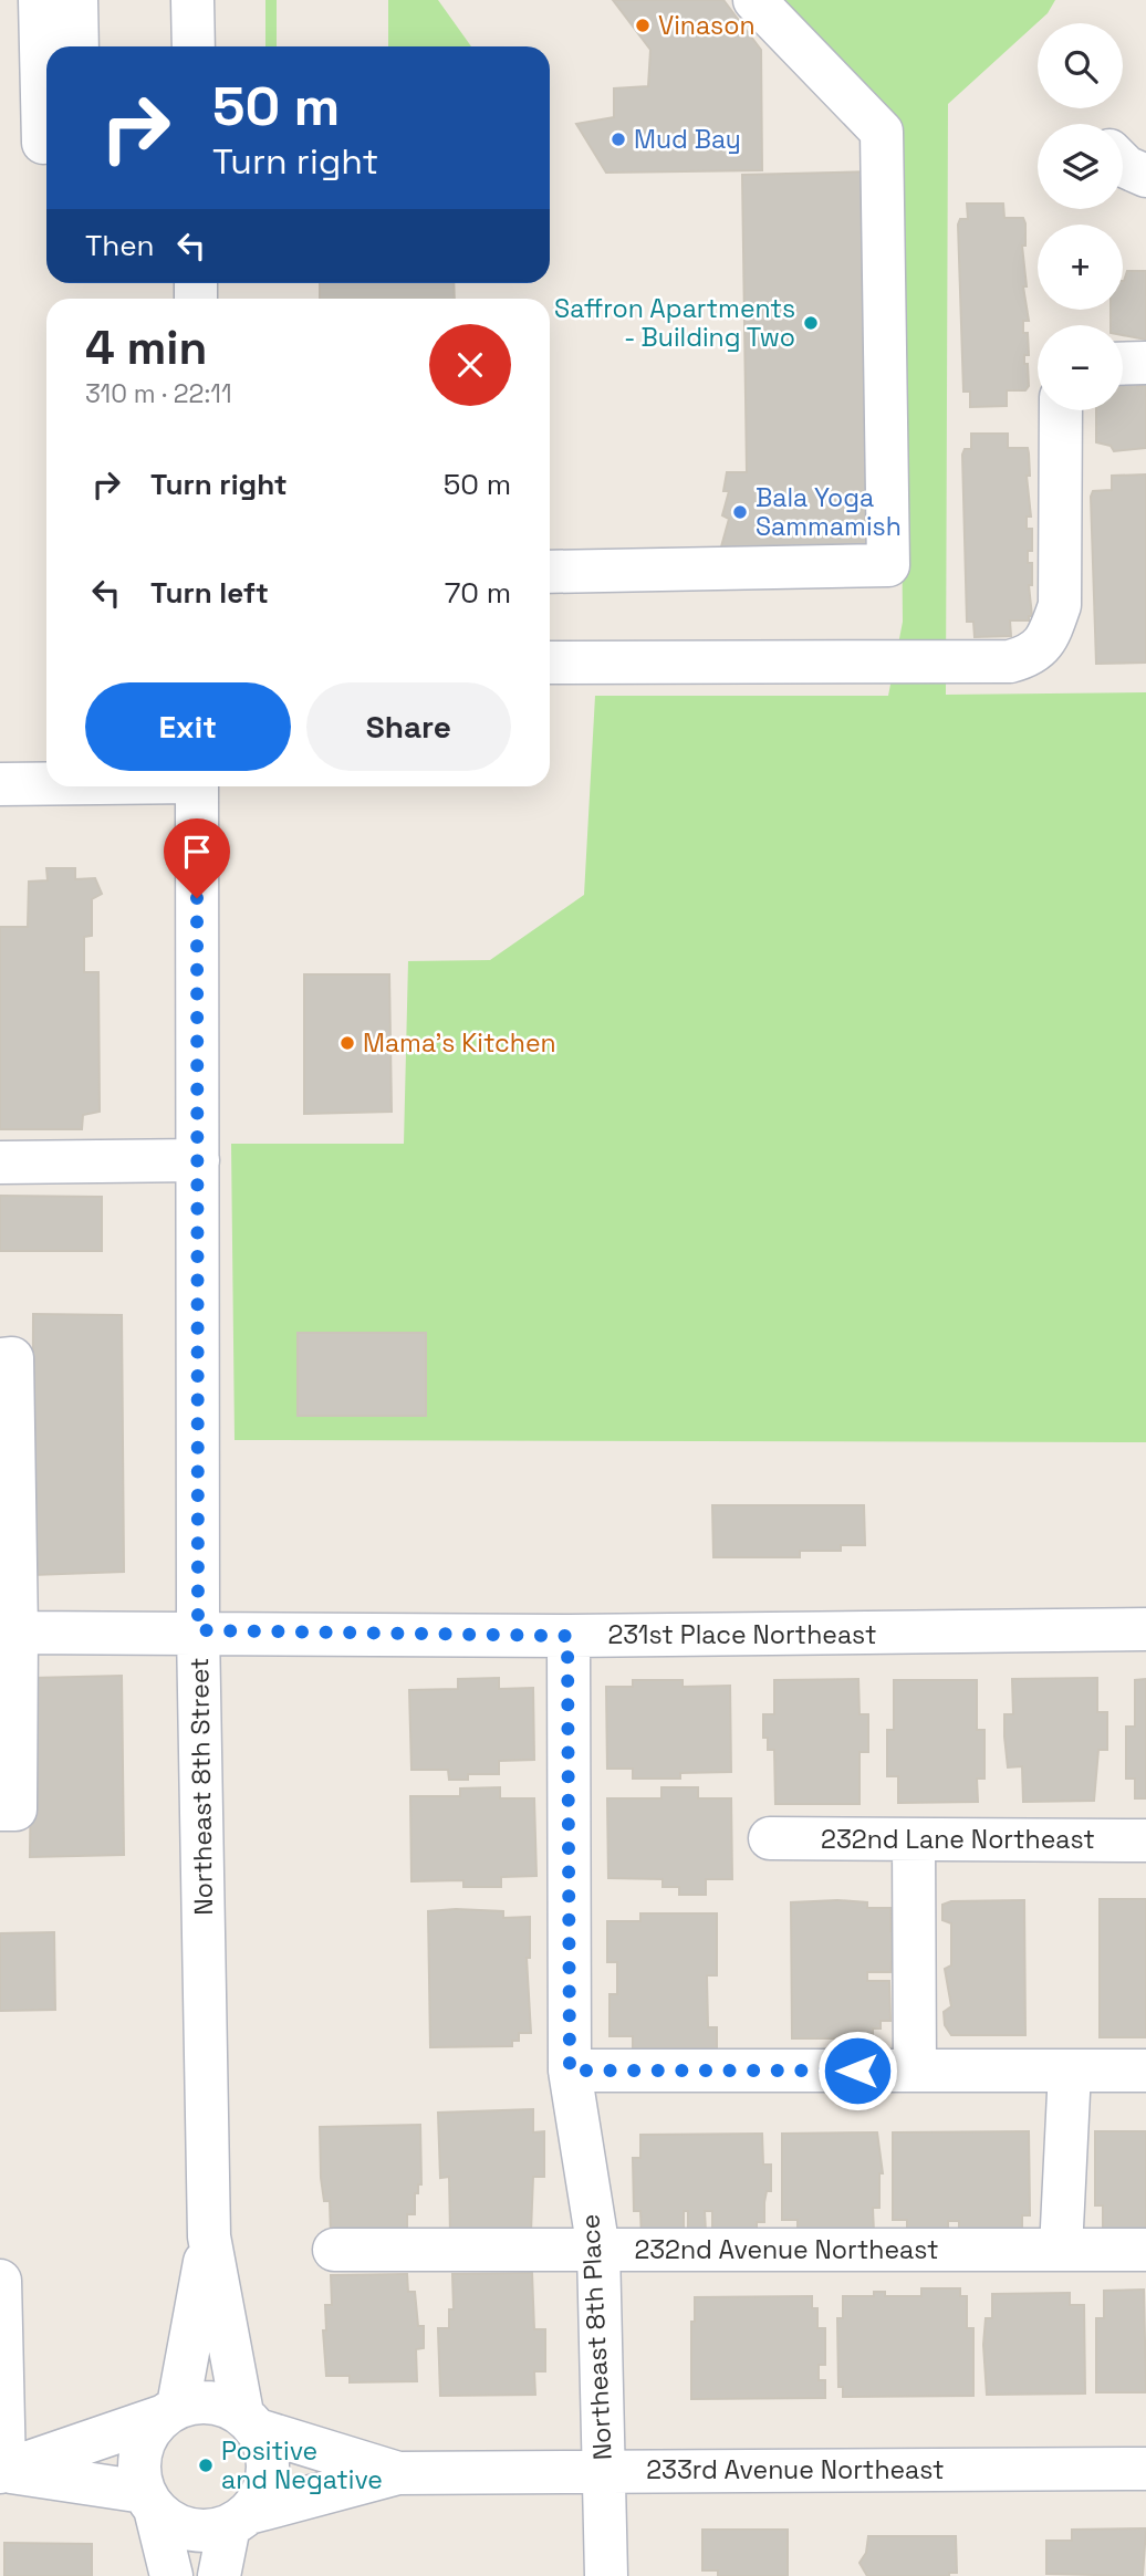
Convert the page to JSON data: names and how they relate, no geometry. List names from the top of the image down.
{
  "streets": {
    "street": [
      "231st Place Northeast",
      "Northeast 8th Street",
      "232nd Lane Northeast",
      "232nd Avenue Northeast",
      "Northeast 8th Place",
      "233rd Avenue Northeast"
    ]
  },
  "crossings": [
    ["231st Place Northeast", "Northeast 8th Street"],
    ["231st Place Northeast", "Northeast 8th Place"],
    ["Northeast 8th Street", "233rd Avenue Northeast"],
    ["232nd Avenue Northeast", "Northeast 8th Place"],
    ["Northeast 8th Place", "233rd Avenue Northeast"]
  ],
  "places": [
    "Vinason",
    "Mud Bay",
    "Saffron Apartments - Building Two",
    "Bala Yoga Sammamish",
    "Mama's Kitchen",
    "Positive and Negative"
  ],
  "page": {
    "map_buttons": ["+", "−"],
    "turn": ["50 m", "Turn right"],
    "then": "Then",
    "heading": ["4 min", "310 m · 22:11"],
    "list": [
      {
        "name": "Turn right",
        "value": "50 m"
      },
      {
        "name": "Turn left",
        "value": "70 m"
      }
    ],
    "buttons": ["Exit", "Share"]
  }
}
